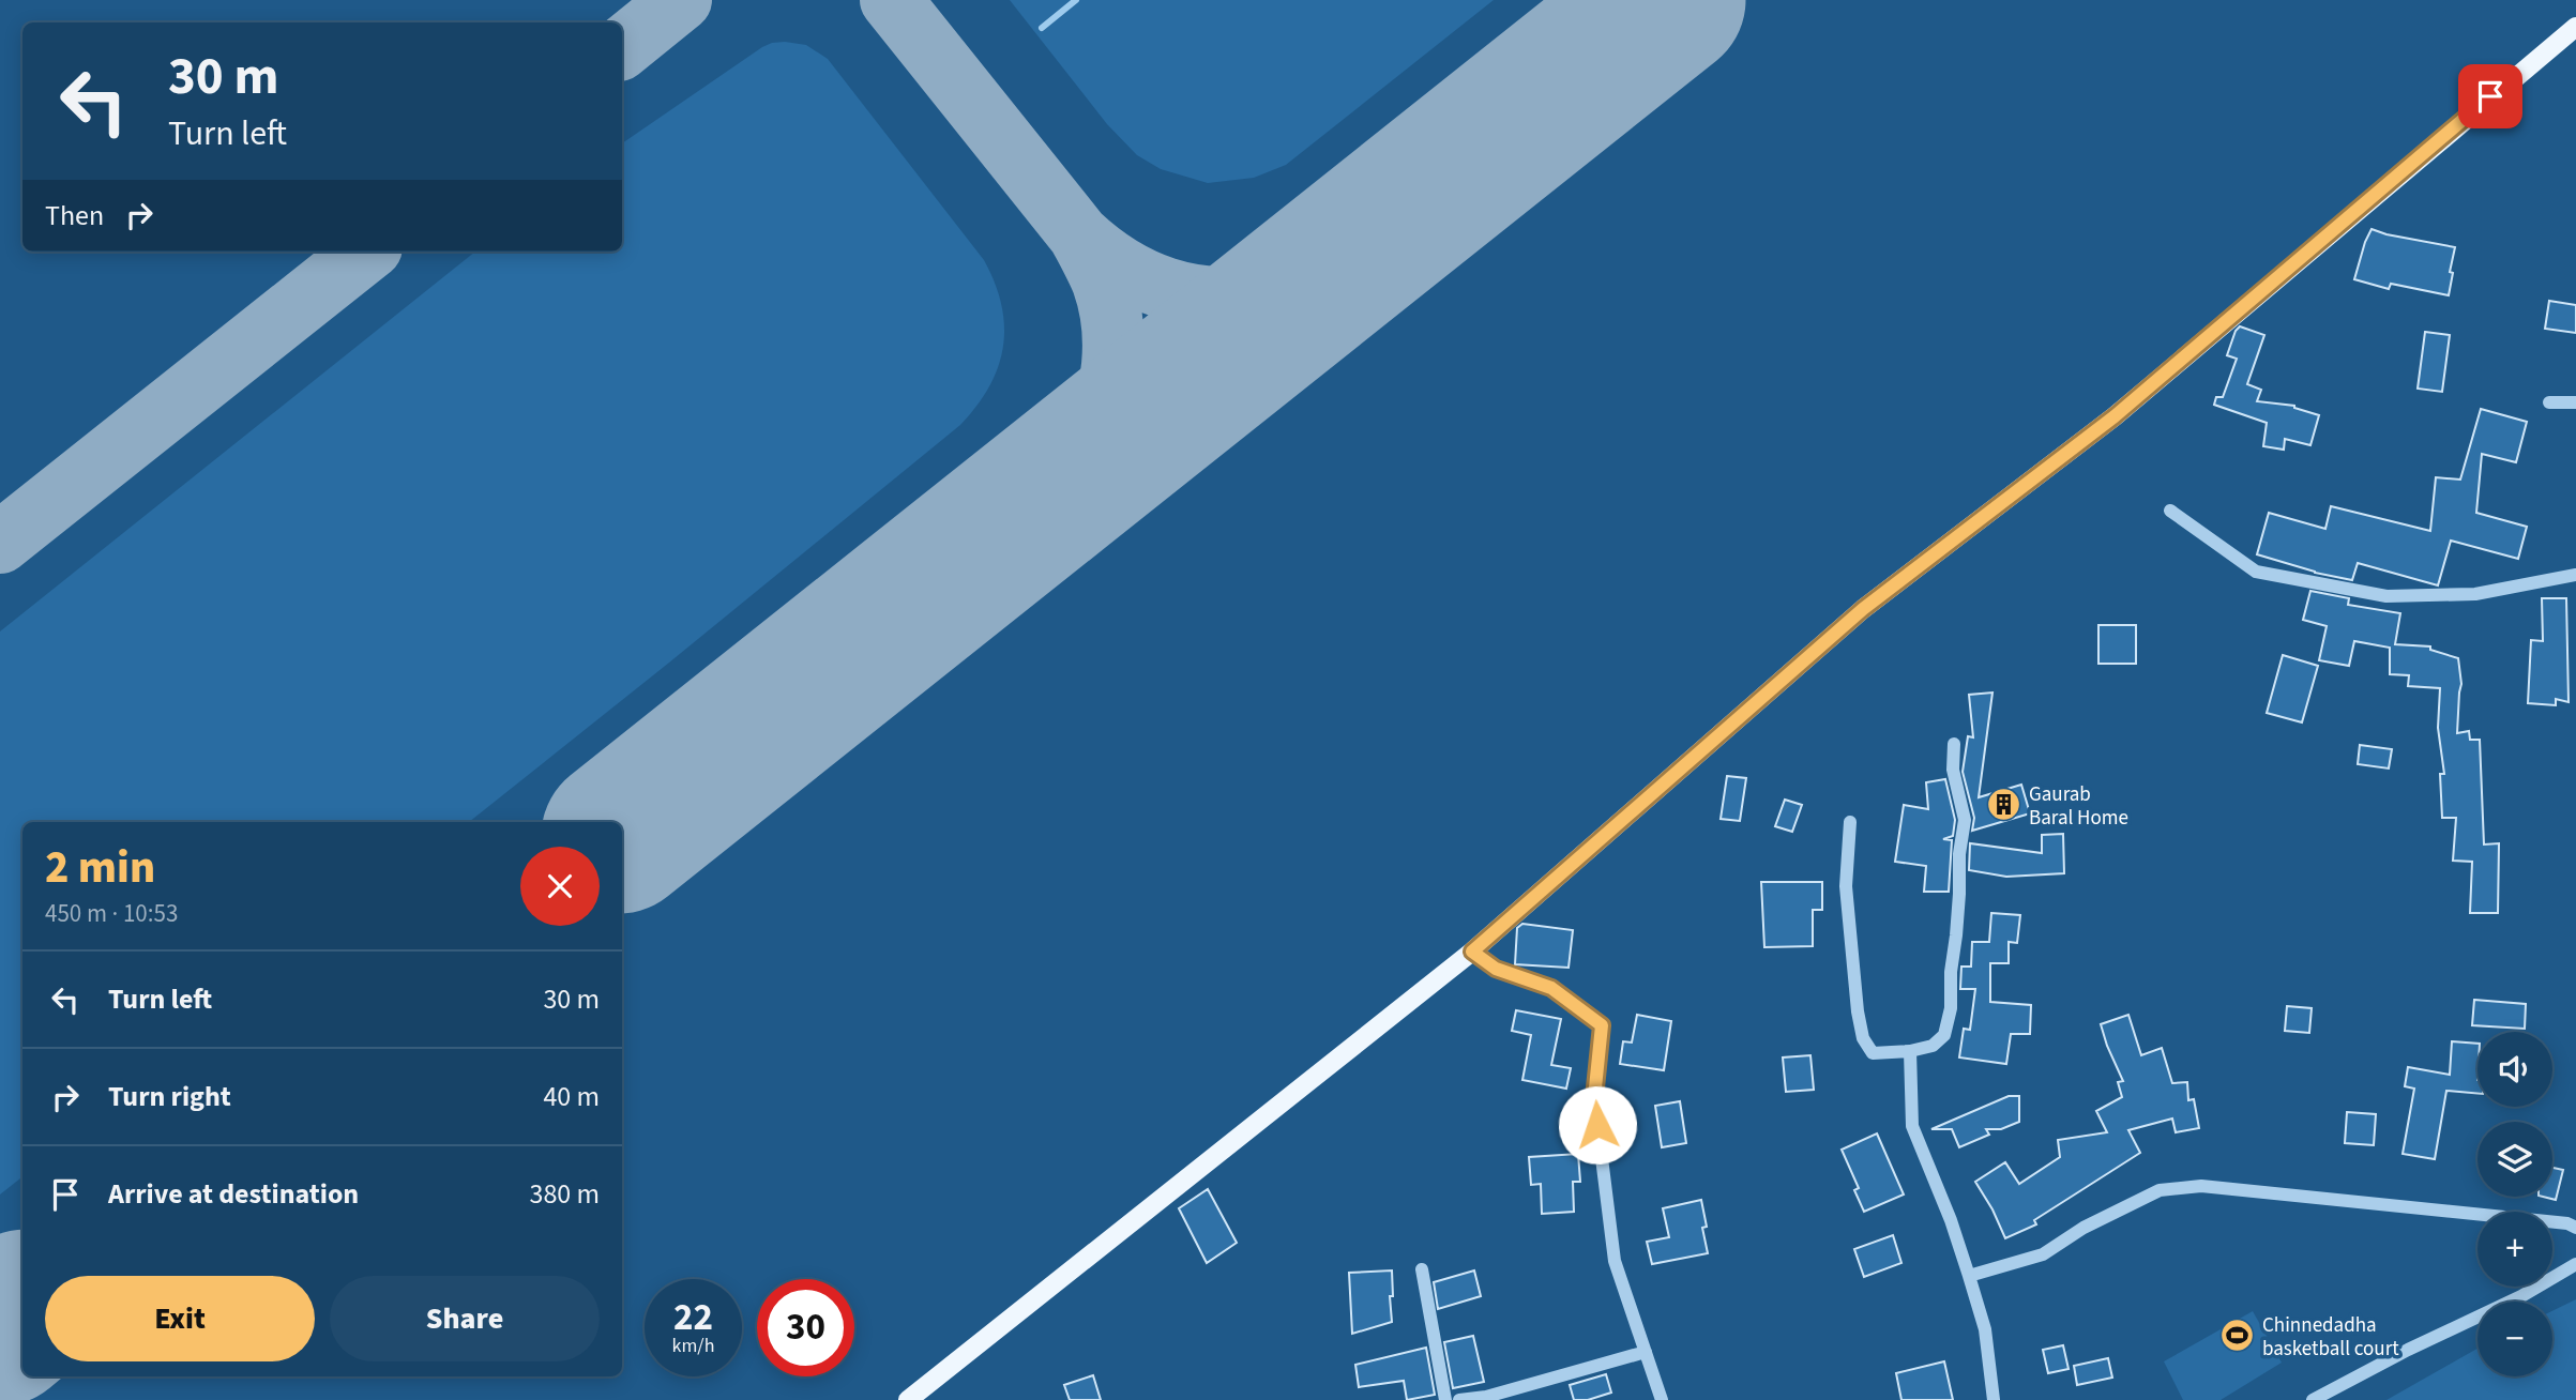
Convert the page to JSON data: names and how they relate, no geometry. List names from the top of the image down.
{
  "places": {
    "building": ["Gaurab Baral Home"],
    "sports": ["Chinnedadha basketball court"]
  },
  "page": {
    "turn": ["30 m", "Turn left"],
    "then": "Then",
    "heading": ["2 min", "450 m · 10:53"],
    "list": [
      {
        "name": "Turn left",
        "value": "30 m"
      },
      {
        "name": "Turn right",
        "value": "40 m"
      },
      {
        "name": "Arrive at destination",
        "value": "380 m"
      }
    ],
    "map_buttons": ["+", "−"],
    "buttons": ["Exit", "Share"],
    "speed": "22 km/h",
    "limit": "30"
  }
}
